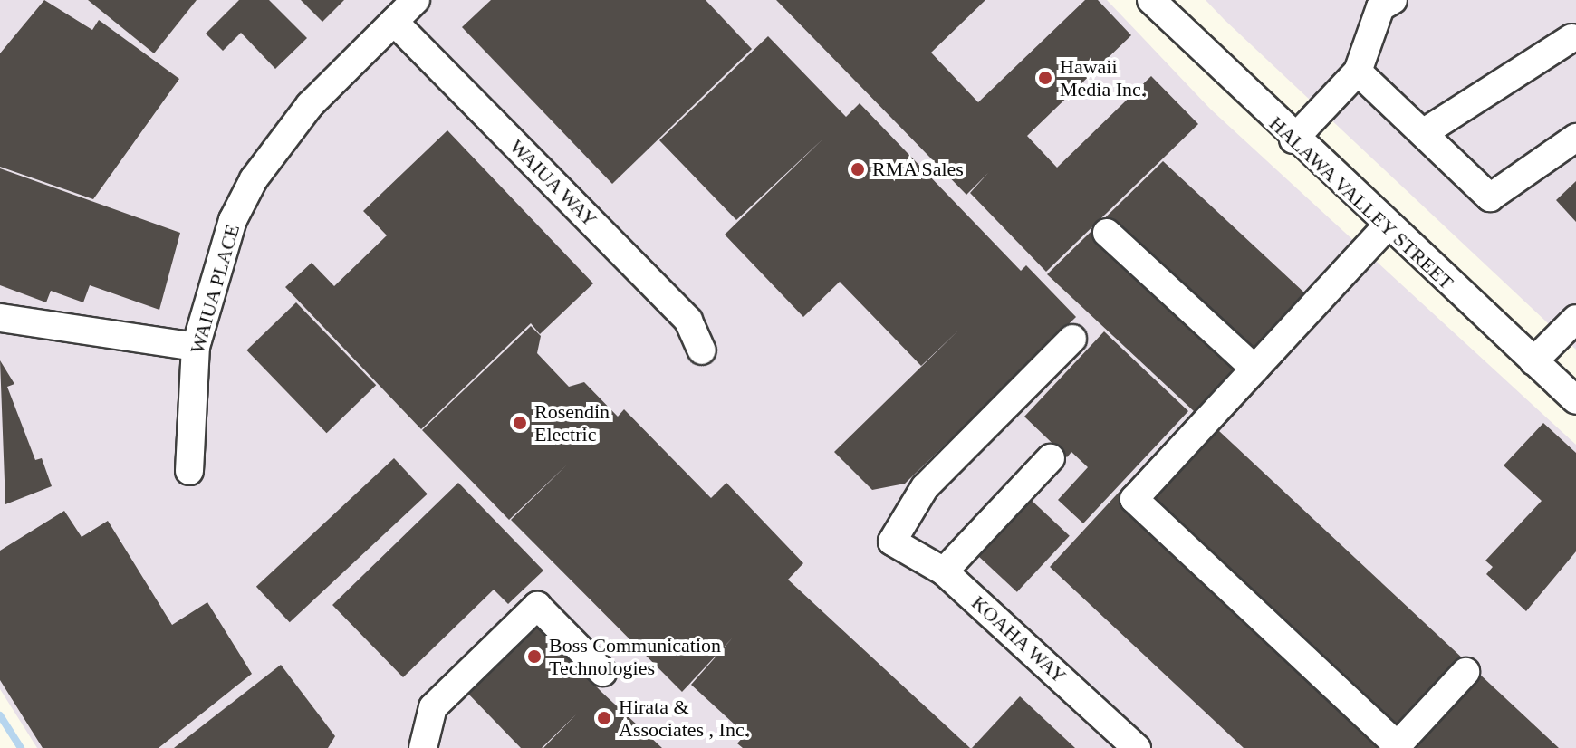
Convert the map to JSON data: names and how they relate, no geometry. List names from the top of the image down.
{
  "streets": {
    "street": [
      "WAIUA WAY",
      "HALAWA VALLEY STREET",
      "WAIUA PLACE",
      "KOAHA WAY"
    ]
  },
  "crossings": [
    ["WAIUA WAY", "WAIUA PLACE"]
  ],
  "places": [
    "Hawaii Media Inc.",
    "RMA Sales",
    "Rosendin Electric",
    "Boss Communication Technologies",
    "Hirata & Associates , Inc."
  ]
}
